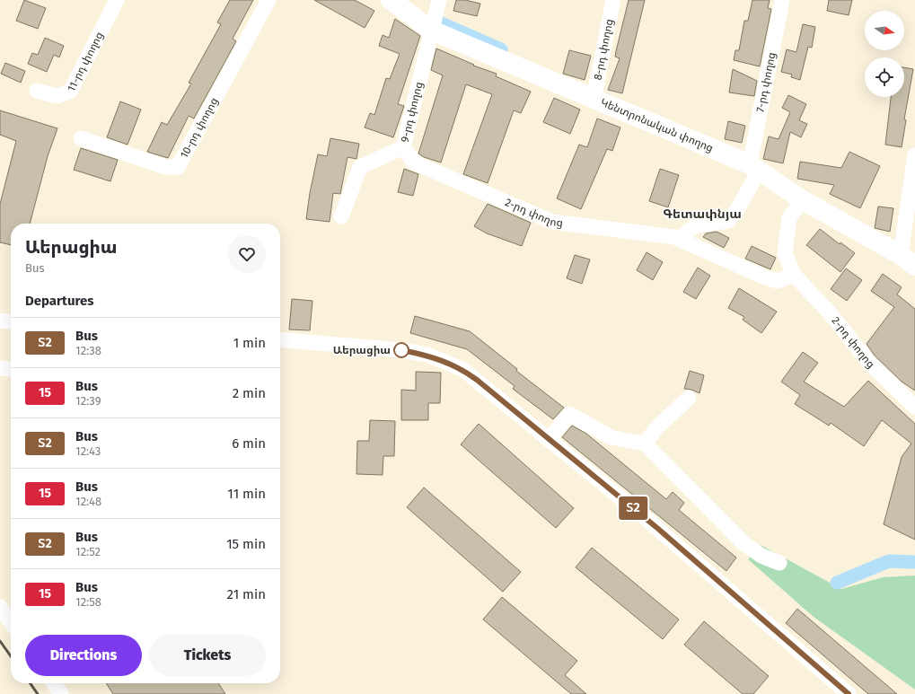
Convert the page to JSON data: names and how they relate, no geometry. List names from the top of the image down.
{
  "streets": {
    "main road": ["Կենտրոնական փողոց"],
    "street": [
      "8-րդ փողոց",
      "11-րդ փողոց",
      "7-րդ փողոց",
      "9-րդ փողոց",
      "10-րդ փողոց",
      "2-րդ փողոց"
    ]
  },
  "crossings": [
    ["8-րդ փողոց", "Կենտրոնական փողոց"],
    ["7-րդ փողոց", "Կենտրոնական փողոց"],
    ["9-րդ փողոց", "Կենտրոնական փողոց"],
    ["9-րդ փողոց", "2-րդ փողոց"],
    ["Կենտրոնական փողոց", "2-րդ փողոց"]
  ],
  "districts": ["Գետափնյա"],
  "places": ["Աերացիա"],
  "lines": ["bus line Տ2"],
  "north": "right",
  "page": {
    "on_map": "Տ2",
    "heading": [
      ["Աերացիա", "Bus"],
      "Departures"
    ],
    "list": [
      {
        "mark": "Տ2",
        "name": "Bus",
        "note": "12:38",
        "value": "1 min"
      },
      {
        "mark": "15",
        "name": "Bus",
        "note": "12:39",
        "value": "2 min"
      },
      {
        "mark": "Տ2",
        "name": "Bus",
        "note": "12:43",
        "value": "6 min"
      },
      {
        "mark": "15",
        "name": "Bus",
        "note": "12:48",
        "value": "11 min"
      },
      {
        "mark": "Տ2",
        "name": "Bus",
        "note": "12:52",
        "value": "15 min"
      },
      {
        "mark": "15",
        "name": "Bus",
        "note": "12:58",
        "value": "21 min"
      }
    ],
    "buttons": ["Directions", "Tickets"]
  }
}
